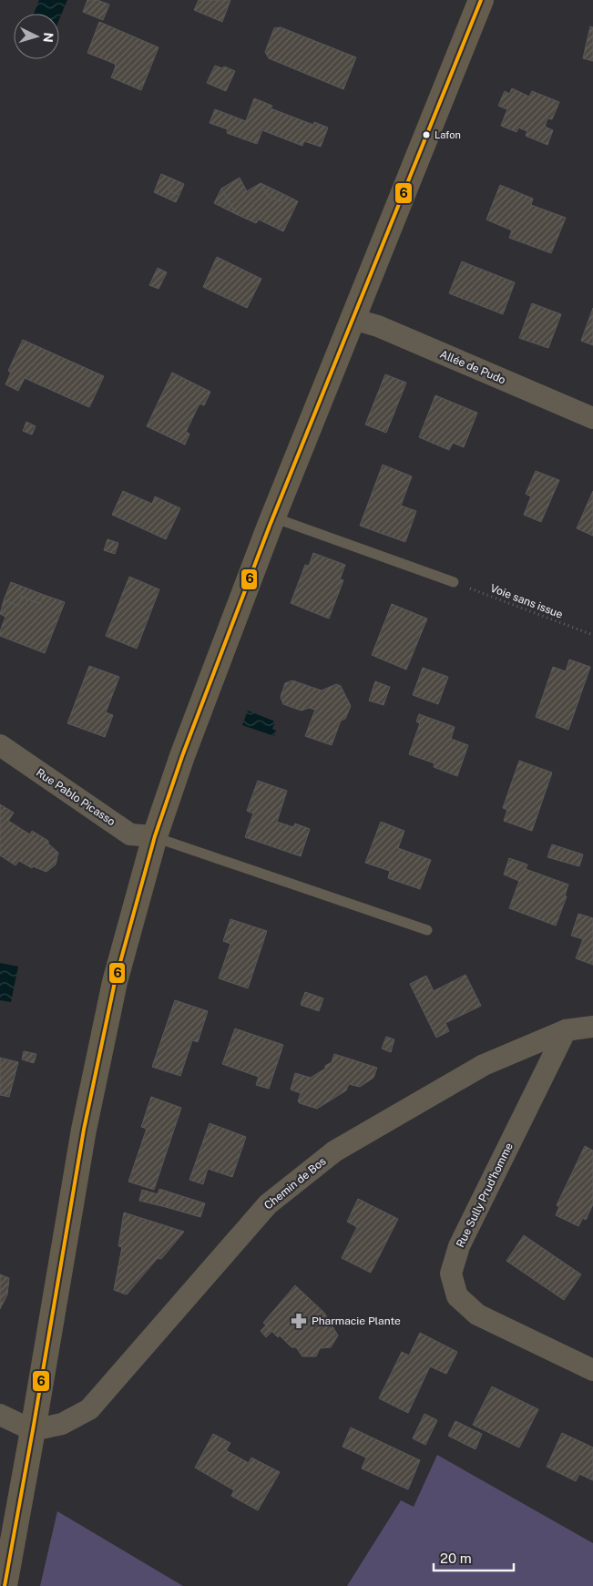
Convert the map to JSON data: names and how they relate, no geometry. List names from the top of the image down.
{
  "streets": {
    "street": [
      "Allée de Pudo",
      "Rue Pablo Picasso",
      "Chemin de Bos",
      "Rue Sully Prud'homme"
    ],
    "path": ["Voie sans issue"]
  },
  "crossings": [
    ["Chemin de Bos", "Rue Sully Prud'homme"]
  ],
  "places": {
    "other": ["Lafon"],
    "pharmacy": ["Pharmacie Plante"]
  },
  "lines": ["transit line 6"],
  "scale_bar": "20 m",
  "north": "right"
}
